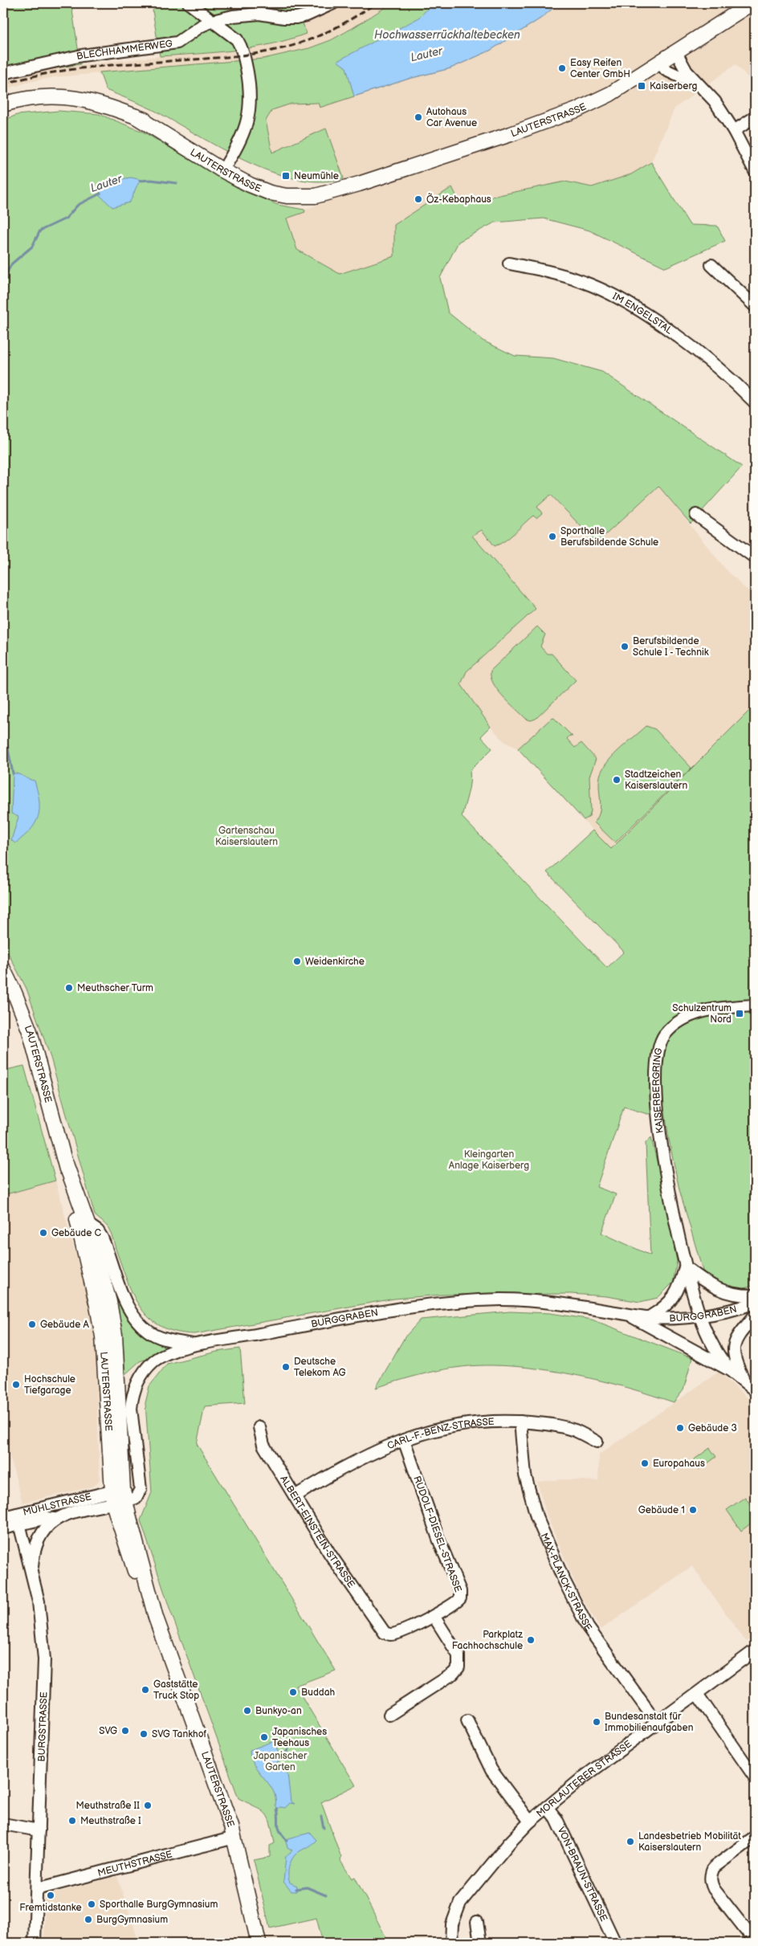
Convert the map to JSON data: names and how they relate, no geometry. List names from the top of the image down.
{
  "streets": {
    "main road": ["LAUTERSTRASSE"],
    "street": [
      "BLECHHAMMERWEG",
      "IM ENGELSTAL",
      "KAISERBERGRING",
      "BURGGRABEN",
      "CARL-F.-BENZ-STRASSE",
      "MÜHLSTRASSE",
      "ALBERT-EINSTEIN-STRASSE",
      "RUDOLF-DIESEL-STRASSE",
      "MAX-PLANCK-STRASSE",
      "BURGSTRASSE",
      "MORLAUTERER STRASSE",
      "MEUTHSTRASSE",
      "VON-BRAUN-STRASSE"
    ]
  },
  "crossings": [
    ["LAUTERSTRASSE", "BURGGRABEN"],
    ["LAUTERSTRASSE", "MÜHLSTRASSE"],
    ["LAUTERSTRASSE", "MEUTHSTRASSE"],
    ["KAISERBERGRING", "BURGGRABEN"],
    ["BURGGRABEN", "MÜHLSTRASSE"],
    ["CARL-F.-BENZ-STRASSE", "ALBERT-EINSTEIN-STRASSE"],
    ["CARL-F.-BENZ-STRASSE", "RUDOLF-DIESEL-STRASSE"],
    ["CARL-F.-BENZ-STRASSE", "MAX-PLANCK-STRASSE"],
    ["MÜHLSTRASSE", "BURGSTRASSE"],
    ["ALBERT-EINSTEIN-STRASSE", "RUDOLF-DIESEL-STRASSE"],
    ["MAX-PLANCK-STRASSE", "MORLAUTERER STRASSE"],
    ["BURGSTRASSE", "MEUTHSTRASSE"],
    ["MORLAUTERER STRASSE", "VON-BRAUN-STRASSE"]
  ],
  "water": ["Hochwasserrückhaltebecken", "Lauter"],
  "parks": ["Gartenschau Kaiserslautern", "Kleingarten Anlage Kaiserberg", "Japanischer Garten"],
  "places": {
    "other": [
      "Easy Reifen Center GmbH",
      "Autohaus Car Avenue",
      "Öz-Kebaphaus",
      "Sporthalle Berufsbildende Schule",
      "Berufsbildende Schule I - Technik",
      "Stadtzeichen Kaiserslautern",
      "Weidenkirche",
      "Meuthscher Turm",
      "Gebäude C",
      "Gebäude A",
      "Deutsche Telekom AG",
      "Hochschule Tiefgarage",
      "Gebäude 3",
      "Europahaus",
      "Gebäude 1",
      "Parkplatz Fachhochschule",
      "Gaststätte Truck Stop",
      "Buddah",
      "Bunkyo-an",
      "Bundesanstalt für Immobilienaufgaben",
      "SVG",
      "SVG Tankhof",
      "Japanisches Teehaus",
      "Meuthstraße II",
      "Meuthstraße I",
      "Landesbetrieb Mobilität Kaiserslautern",
      "Fremtidstanke",
      "Sporthalle BurgGymnasium",
      "BurgGymnasium"
    ],
    "transit": ["Kaiserberg", "Neumühle", "Schulzentrum Nord"]
  }
}
